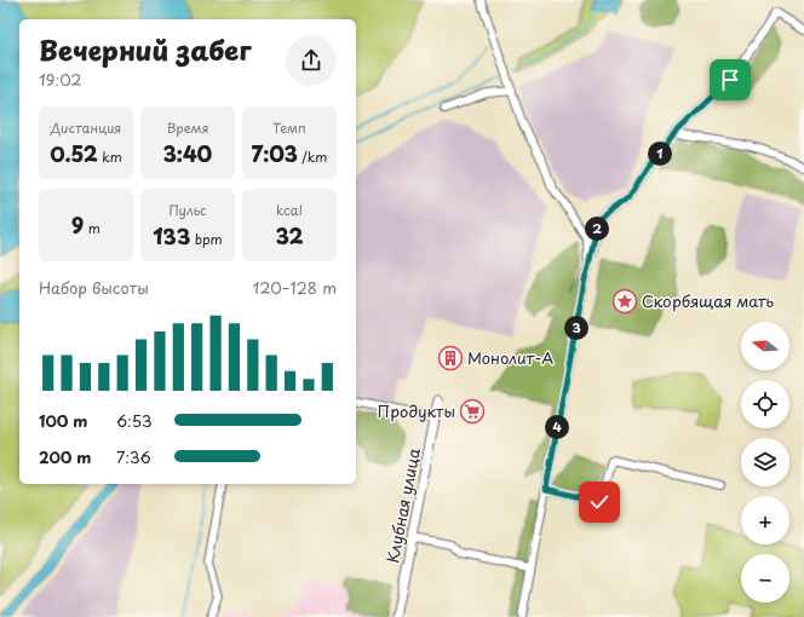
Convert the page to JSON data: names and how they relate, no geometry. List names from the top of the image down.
{
  "streets": {
    "street": ["Клубная улица"]
  },
  "places": {
    "place": ["Скорбящая мать"],
    "building": ["Монолит-А"],
    "supermarket": ["Продукты"]
  },
  "north": "left",
  "page": {
    "heading": ["Вечерний забег", "19:02"],
    "stats": [
      ["Дистанция", "0.52 km"],
      ["Время", "3:40"],
      ["Темп", "7:03 /km"],
      ["9 m"],
      ["Пульс", "133 bpm"],
      ["kcal", "32"]
    ],
    "pins": [
      "1",
      "2",
      "3",
      "4"
    ],
    "chart": ["Набор высоты", "120–128 m"],
    "map_buttons": ["+", "−"],
    "list": [
      {
        "name": "100 m",
        "note": "6:53"
      },
      {
        "name": "200 m",
        "note": "7:36"
      }
    ]
  }
}
